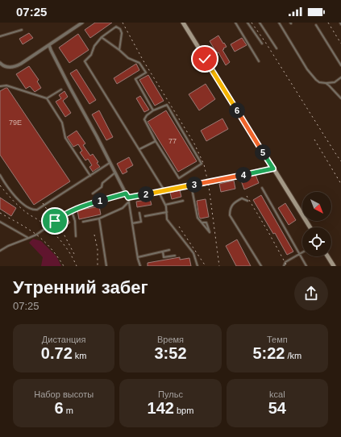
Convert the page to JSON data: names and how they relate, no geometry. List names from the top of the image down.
{
  "house_numbers": ["79Е", "77"],
  "north": "bottom right",
  "page": {
    "status": "07:25",
    "pins": [
      "6",
      "5",
      "4",
      "3",
      "2",
      "1"
    ],
    "heading": ["Утренний забег", "07:25"],
    "stats": [
      ["Дистанция", "0.72 km"],
      ["Время", "3:52"],
      ["Темп", "5:22 /km"],
      ["Набор высоты", "6 m"],
      ["Пульс", "142 bpm"],
      ["kcal", "54"]
    ]
  }
}
